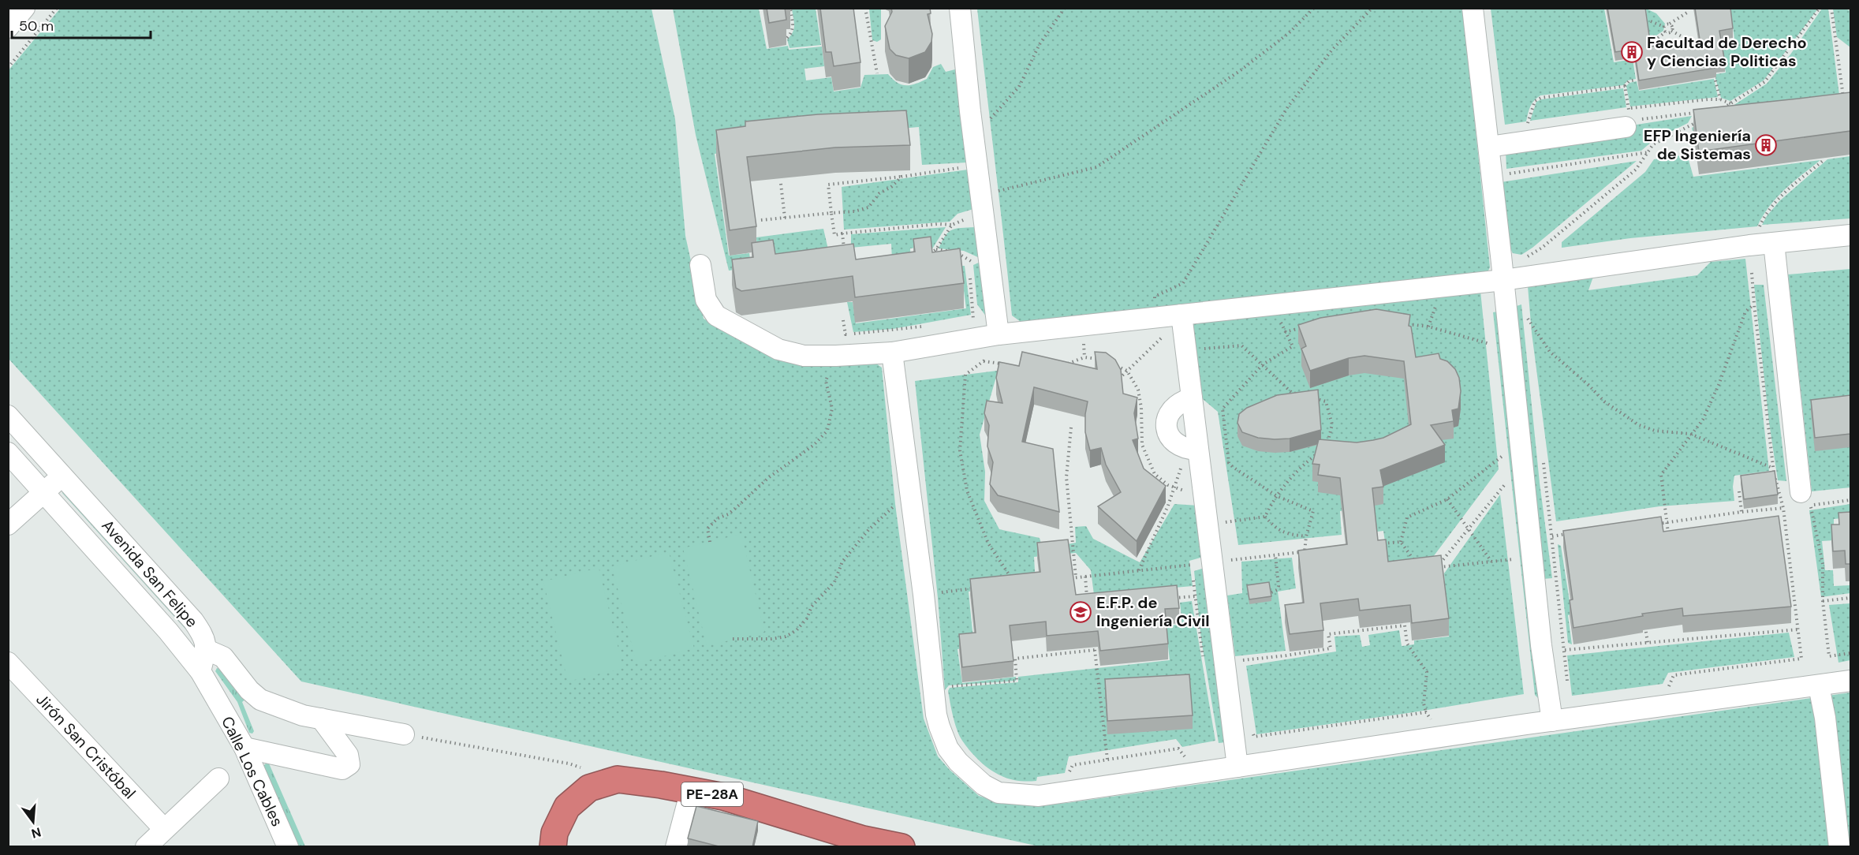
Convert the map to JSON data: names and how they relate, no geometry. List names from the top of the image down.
{
  "streets": {
    "highway": ["PE-28A"],
    "street": ["Avenida San Felipe", "Jirón San Cristóbal", "Calle Los Cables"]
  },
  "crossings": [
    ["Avenida San Felipe", "Calle Los Cables"]
  ],
  "places": {
    "building": ["Facultad de Derecho y Ciencias Politicas", "EFP Ingeniería de Sistemas"],
    "school or university": ["E.F.P. de Ingeniería Civil"]
  },
  "scale_bar": "50 m",
  "north": "bottom"
}
